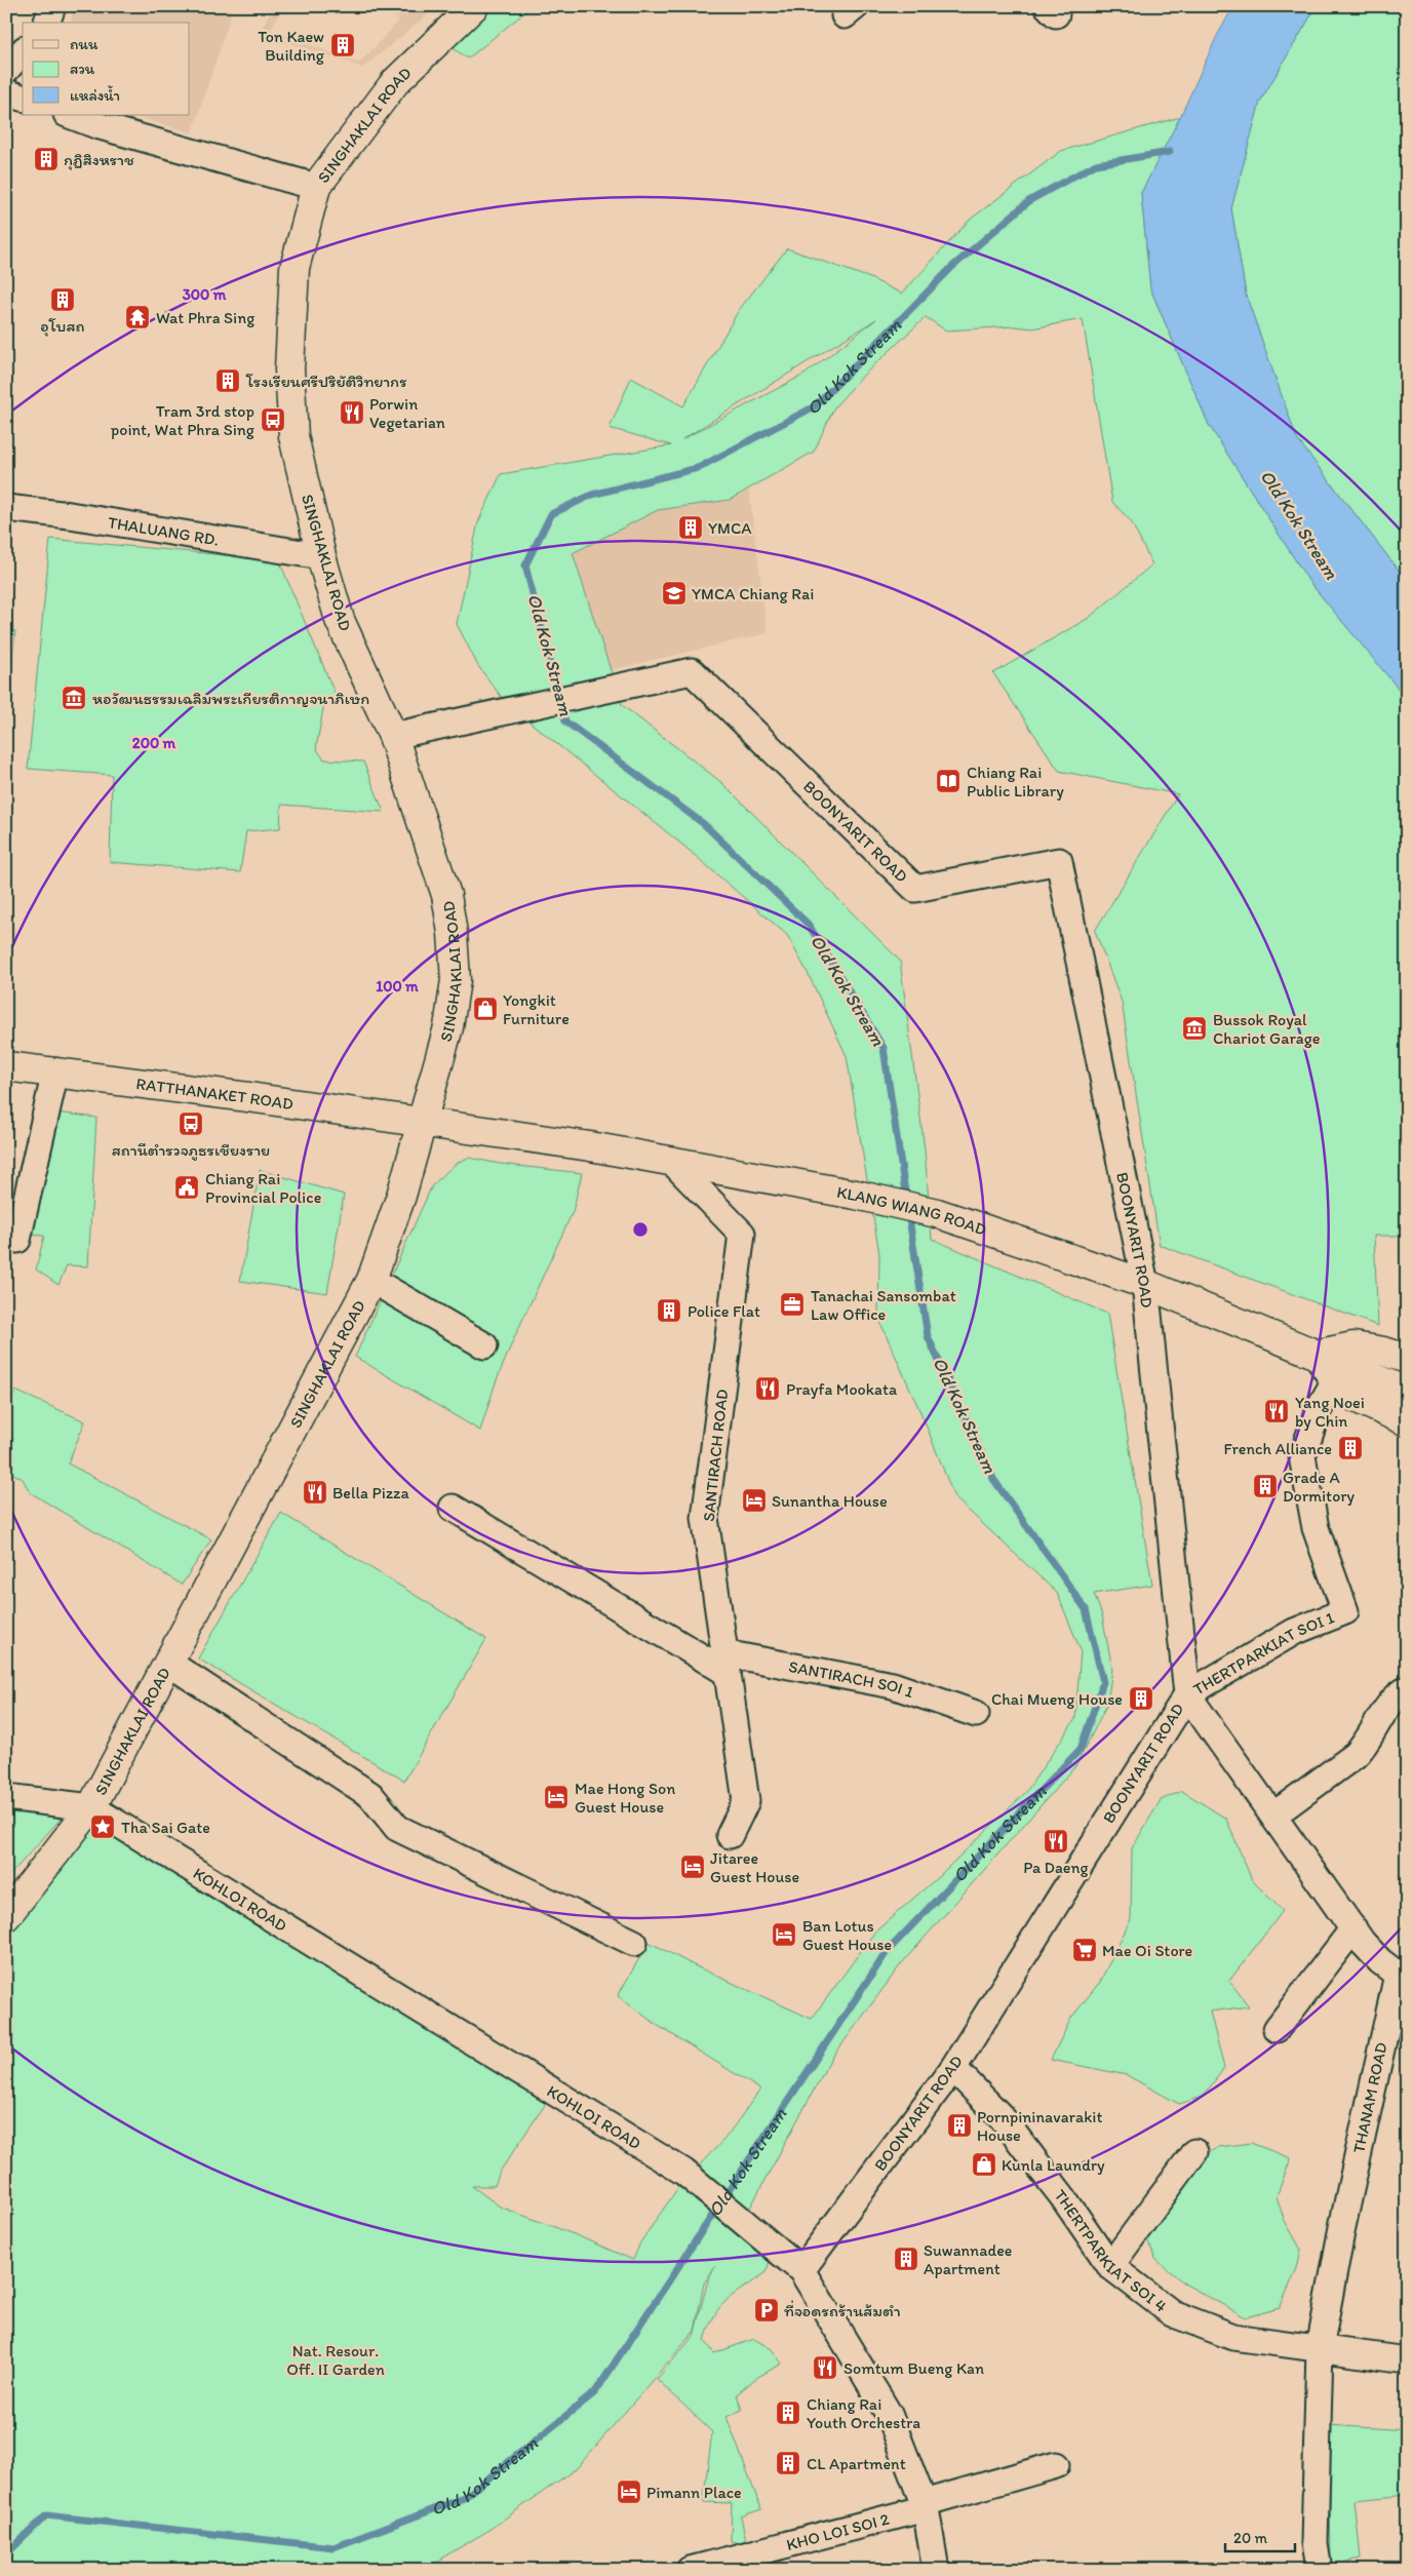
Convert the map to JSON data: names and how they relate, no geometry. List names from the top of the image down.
{
  "streets": {
    "main road": ["SINGHAKLAI ROAD", "RATTHANAKET ROAD", "KLANG WIANG ROAD"],
    "street": [
      "THALUANG RD.",
      "BOONYARIT ROAD",
      "SANTIRACH ROAD",
      "THERTPARKIAT SOI 1",
      "SANTIRACH SOI 1",
      "KOHLOI ROAD",
      "THANAM ROAD",
      "THERTPARKIAT SOI 4",
      "KHO LOI SOI 2"
    ]
  },
  "crossings": [
    ["SINGHAKLAI ROAD", "THALUANG RD."],
    ["SINGHAKLAI ROAD", "BOONYARIT ROAD"],
    ["SINGHAKLAI ROAD", "RATTHANAKET ROAD"],
    ["SINGHAKLAI ROAD", "KLANG WIANG ROAD"],
    ["SINGHAKLAI ROAD", "KOHLOI ROAD"],
    ["BOONYARIT ROAD", "KLANG WIANG ROAD"],
    ["BOONYARIT ROAD", "THERTPARKIAT SOI 1"],
    ["BOONYARIT ROAD", "KOHLOI ROAD"],
    ["BOONYARIT ROAD", "THANAM ROAD"],
    ["BOONYARIT ROAD", "THERTPARKIAT SOI 4"],
    ["RATTHANAKET ROAD", "KLANG WIANG ROAD"],
    ["KLANG WIANG ROAD", "SANTIRACH ROAD"],
    ["SANTIRACH ROAD", "SANTIRACH SOI 1"],
    ["THERTPARKIAT SOI 1", "THANAM ROAD"],
    ["KOHLOI ROAD", "KHO LOI SOI 2"],
    ["THANAM ROAD", "THERTPARKIAT SOI 4"]
  ],
  "water": ["Old Kok Stream"],
  "parks": ["Nat. Resour. Off. II Garden"],
  "places": {
    "building": [
      "Ton Kaew Building",
      "กุฏิสิงหราช",
      "อุโบสถ",
      "โรงเรียนศรีปริยัติวิทยากร",
      "YMCA",
      "Police Flat",
      "French Alliance",
      "Grade A Dormitory",
      "Chai Mueng House",
      "Pornpininavarakit House",
      "Suwannadee Apartment",
      "Chiang Rai Youth Orchestra",
      "CL Apartment"
    ],
    "temple": ["Wat Phra Sing"],
    "restaurant": [
      "Porwin Vegetarian",
      "Prayfa Mookata",
      "Yang Noei by Chin",
      "Bella Pizza",
      "Pa Daeng",
      "Somtum Bueng Kan"
    ],
    "bus stop": ["Tram 3rd stop point, Wat Phra Sing", "สถานีตำรวจภูธรเชียงราย"],
    "school or university": ["YMCA Chiang Rai"],
    "museum": ["หอวัฒนธรรมเฉลิมพระเกียรติกาญจนาภิเษก", "Bussok Royal Chariot Garage"],
    "library": ["Chiang Rai Public Library"],
    "shop": ["Yongkit Furniture", "Kunla Laundry"],
    "public building": ["Chiang Rai Provincial Police"],
    "office": ["Tanachai Sansombat Law Office"],
    "hotel": [
      "Sunantha House",
      "Mae Hong Son Guest House",
      "Jitaree Guest House",
      "Ban Lotus Guest House",
      "Pimann Place"
    ],
    "place": ["Tha Sai Gate"],
    "supermarket": ["Mae Oi Store"],
    "parking": ["ที่จอดรถร้านส้มตำ"]
  },
  "legend": ["ถนน", "สวน", "แหล่งน้ำ"],
  "scale_bar": "20 m",
  "rings": ["300 m", "200 m", "100 m"]
}
